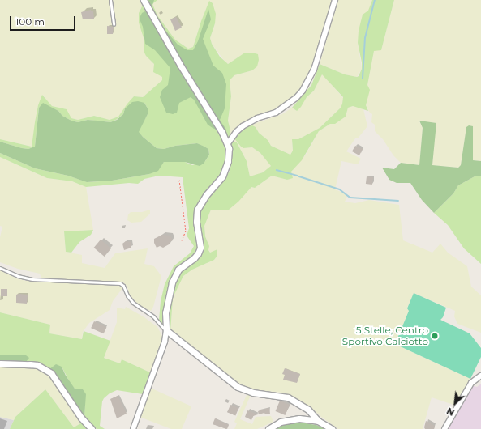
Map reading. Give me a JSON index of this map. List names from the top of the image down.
{
  "places": ["5 Stelle, Centro Sportivo Calciotto"],
  "scale_bar": "100 m",
  "north": "bottom left"
}
